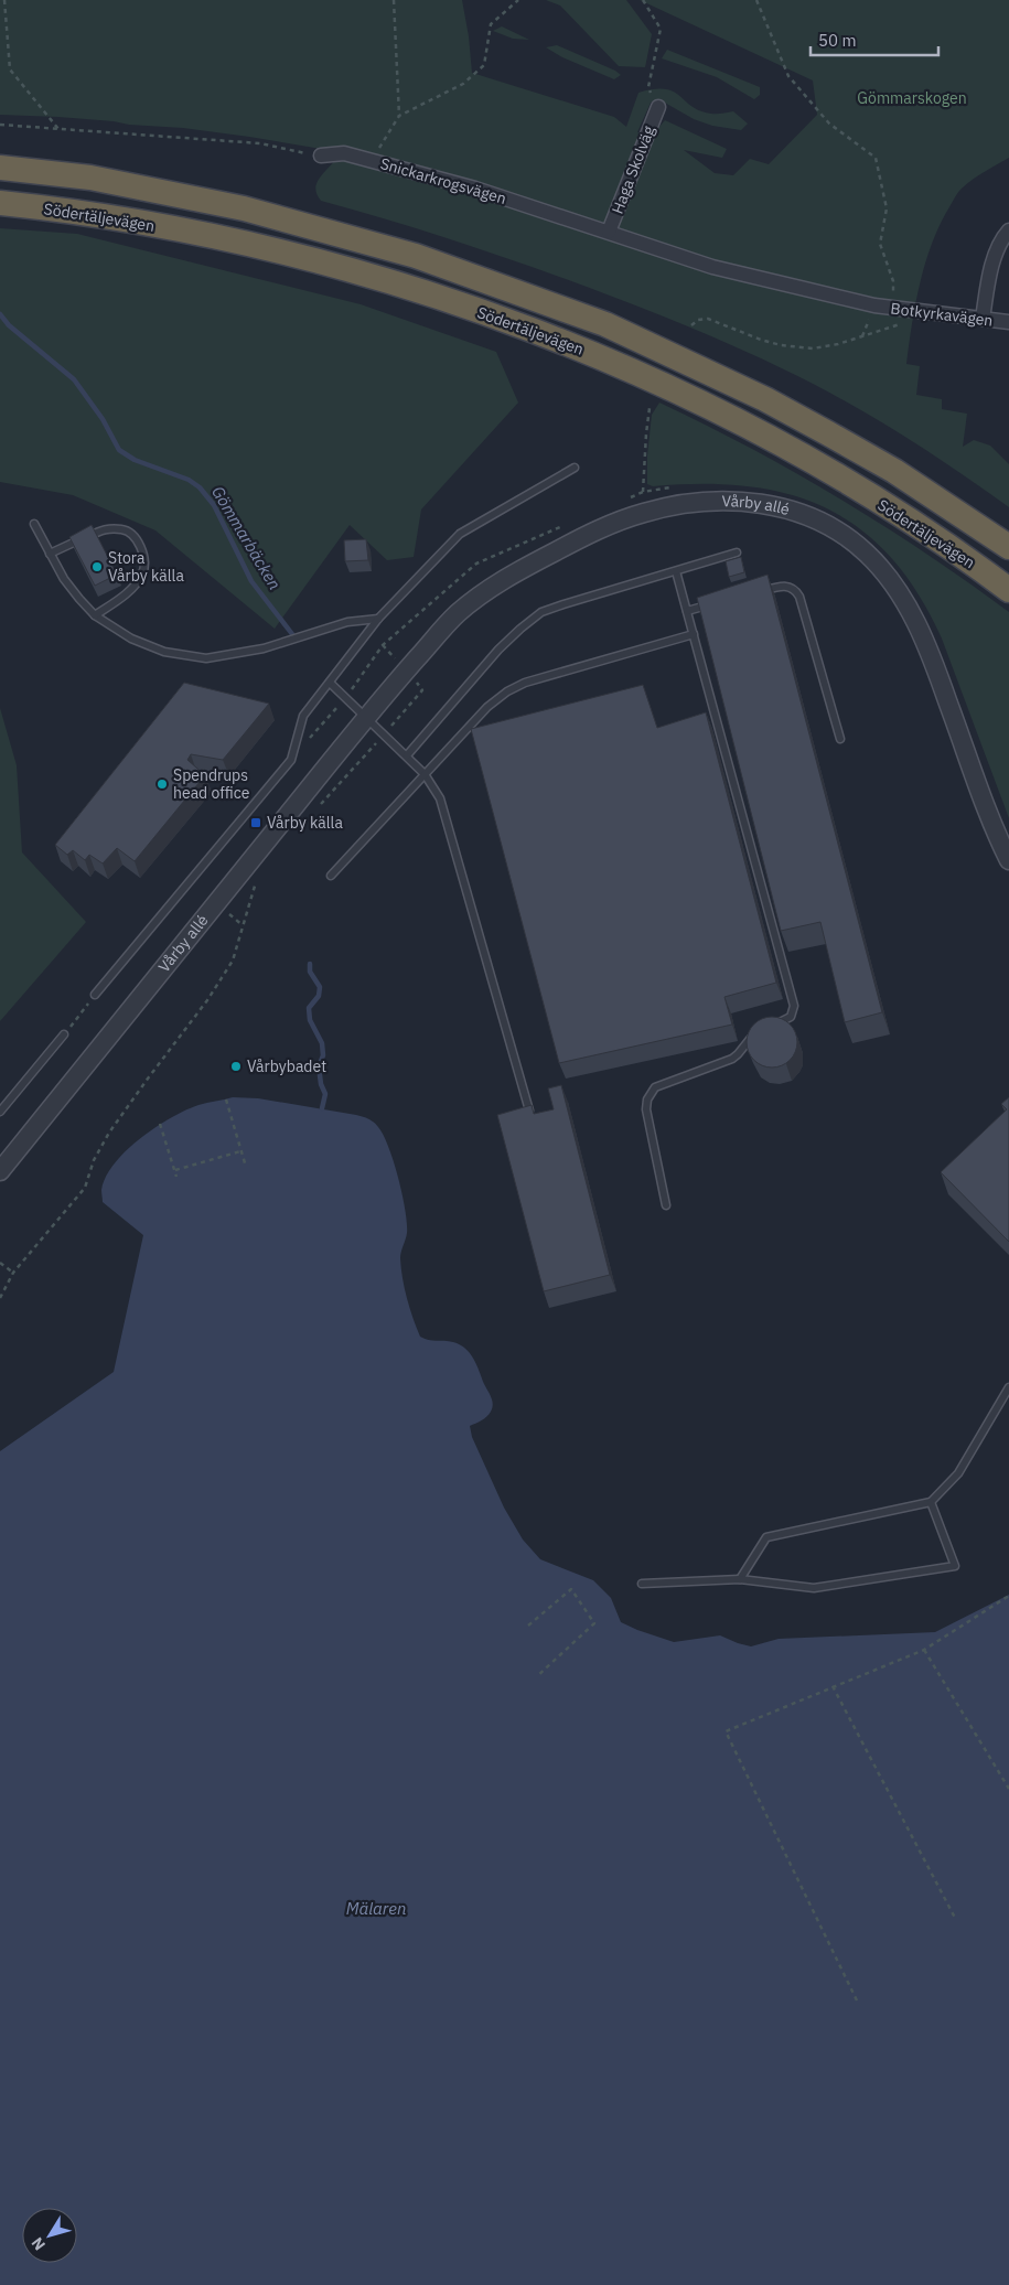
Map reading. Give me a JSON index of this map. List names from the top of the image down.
{
  "streets": {
    "highway": ["Södertäljevägen"],
    "street": [
      "Haga Skolväg",
      "Snickarkrogsvägen",
      "Botkyrkavägen",
      "Vårby allé"
    ]
  },
  "crossings": [
    ["Haga Skolväg", "Snickarkrogsvägen"],
    ["Snickarkrogsvägen", "Botkyrkavägen"]
  ],
  "water": ["Gömmarbäcken", "Mälaren"],
  "parks": ["Gömmarskogen"],
  "places": {
    "other": ["Stora Vårby källa", "Spendrups head office", "Vårbybadet"],
    "transit": ["Vårby källa"]
  },
  "scale_bar": "50 m",
  "north": "bottom left"
}
